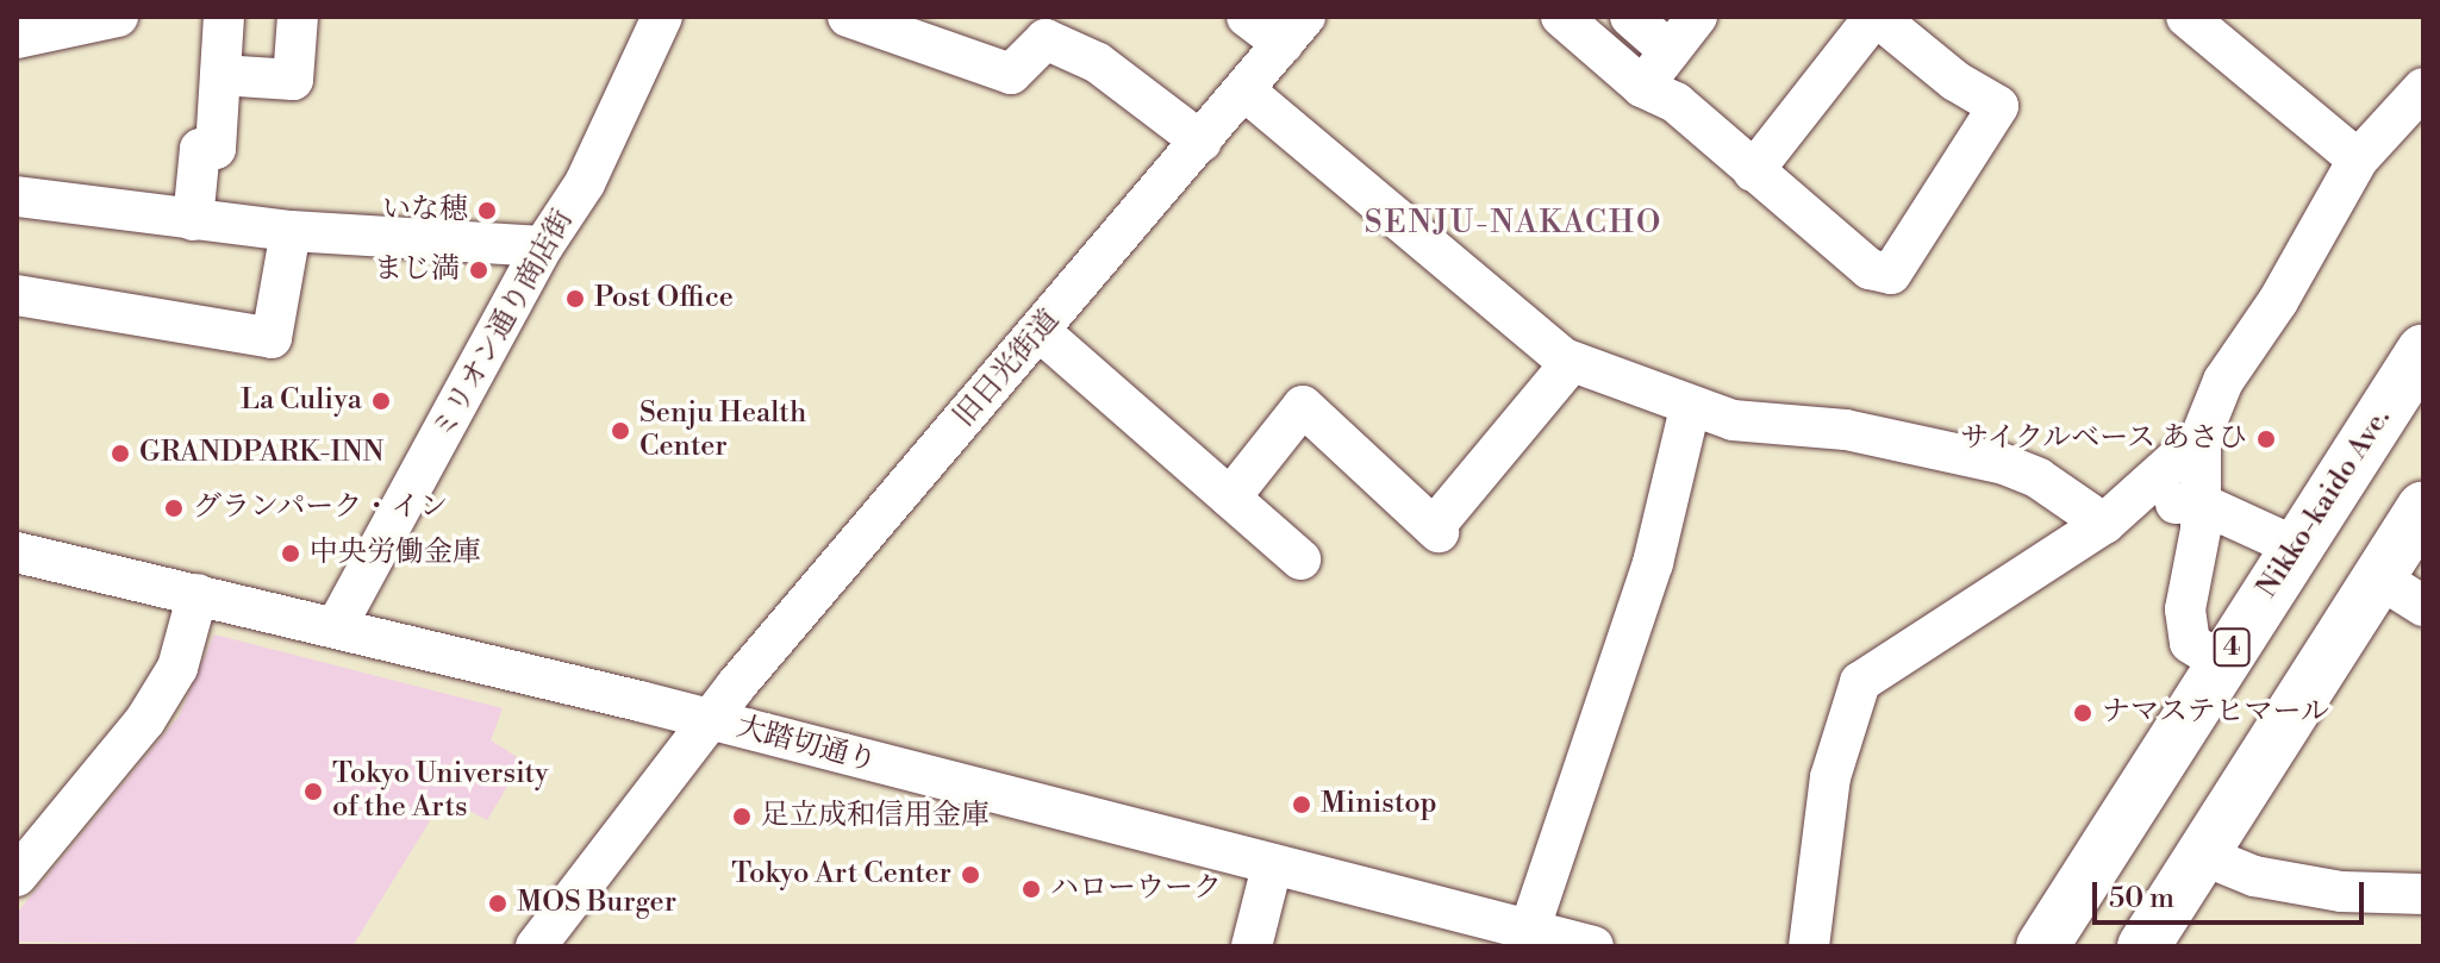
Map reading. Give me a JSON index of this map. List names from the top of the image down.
{
  "streets": {
    "highway": ["Nikko-kaido Ave.", "4"],
    "street": ["ミリオン通り商店街", "旧日光街道", "大踏切通り"]
  },
  "crossings": [
    ["ミリオン通り商店街", "大踏切通り"],
    ["旧日光街道", "大踏切通り"]
  ],
  "districts": ["SENJU-NAKACHO"],
  "places": [
    "いな穂",
    "まじ満",
    "Post Office",
    "La Culiya",
    "Senju Health Center",
    "サイクルベース あさひ",
    "GRANDPARK-INN",
    "グランパーク・イン",
    "中央労働金庫",
    "ナマステヒマール",
    "Tokyo University of the Arts",
    "Ministop",
    "足立成和信用金庫",
    "Tokyo Art Center",
    "ハローウーク",
    "MOS Burger"
  ],
  "scale_bar": "50 m"
}
